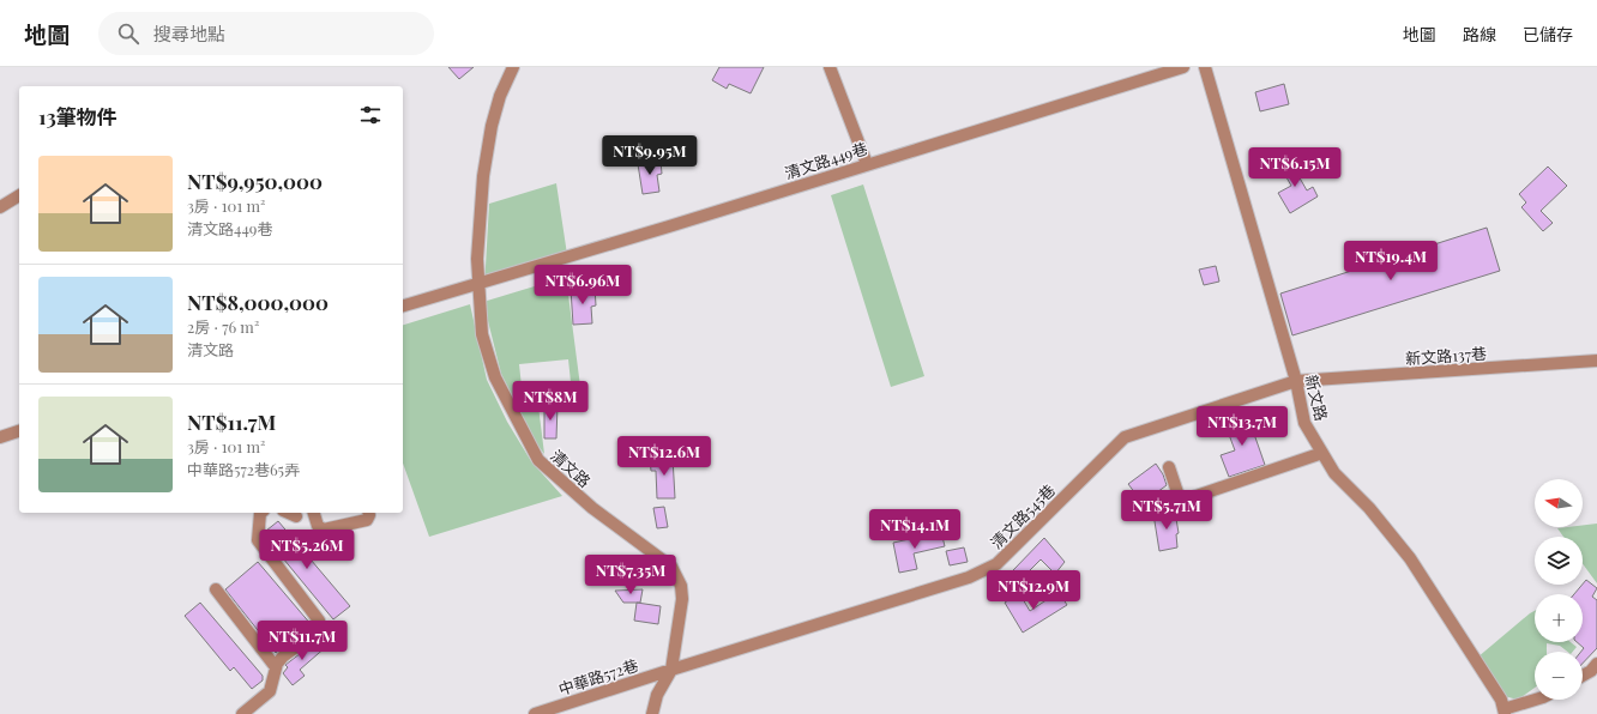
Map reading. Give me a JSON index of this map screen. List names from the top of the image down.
{
  "streets": {
    "street": [
      "清文路449巷",
      "新文路137巷",
      "新文路",
      "清文路",
      "清文路545巷",
      "中華路572巷"
    ]
  },
  "crossings": [
    ["清文路449巷", "清文路"],
    ["新文路137巷", "新文路"],
    ["新文路137巷", "清文路545巷"],
    ["新文路", "清文路545巷"],
    ["清文路", "清文路545巷"],
    ["清文路", "中華路572巷"],
    ["清文路545巷", "中華路572巷"]
  ],
  "north": "left",
  "page": {
    "header": "地圖",
    "search": "搜尋地點",
    "nav": ["地圖", "路線", "已儲存"],
    "heading": "13筆物件",
    "price": [
      "NT$9.95M",
      "NT$6.15M",
      "NT$19.4M",
      "NT$6.96M",
      "NT$8M",
      "NT$13.7M",
      "NT$12.6M",
      "NT$5.71M",
      "NT$14.1M",
      "NT$5.26M",
      "NT$7.35M",
      "NT$12.9M",
      "NT$11.7M"
    ],
    "list": [
      {
        "name": "NT$9,950,000",
        "note": "3房 · 101 m² · 清文路449巷"
      },
      {
        "name": "NT$8,000,000",
        "note": "2房 · 76 m² · 清文路"
      },
      {
        "name": "NT$11.7M",
        "note": "3房 · 101 m² · 中華路572巷65弄"
      }
    ],
    "map_buttons": ["+", "−"]
  }
}
